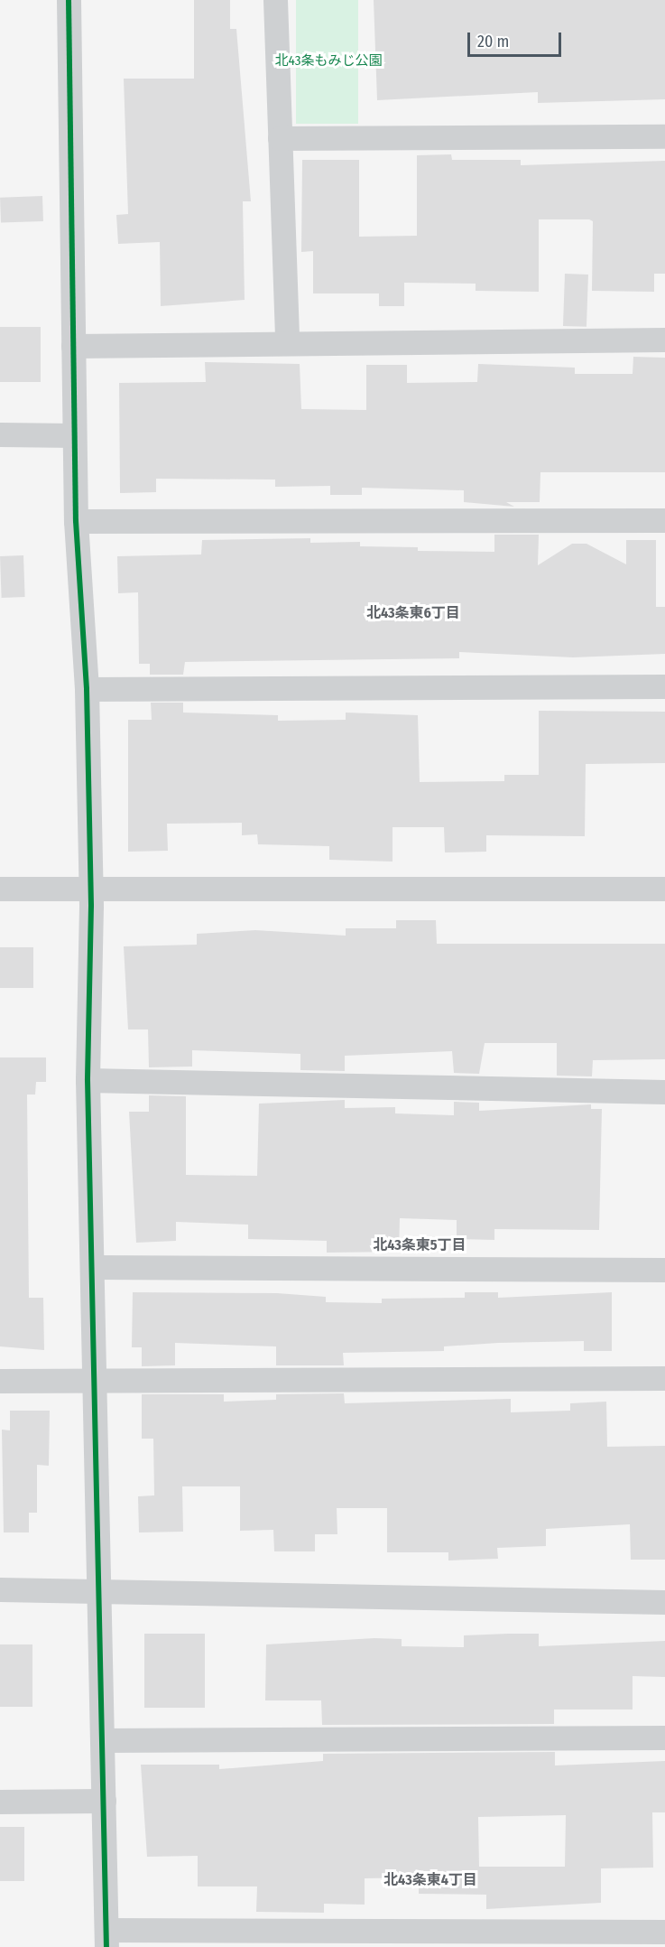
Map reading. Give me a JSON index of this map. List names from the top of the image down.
{
  "districts": ["北43条東6丁目", "北43条東5丁目", "北43条東4丁目"],
  "parks": ["北43条もみじ公園"],
  "scale_bar": "20 m"
}
